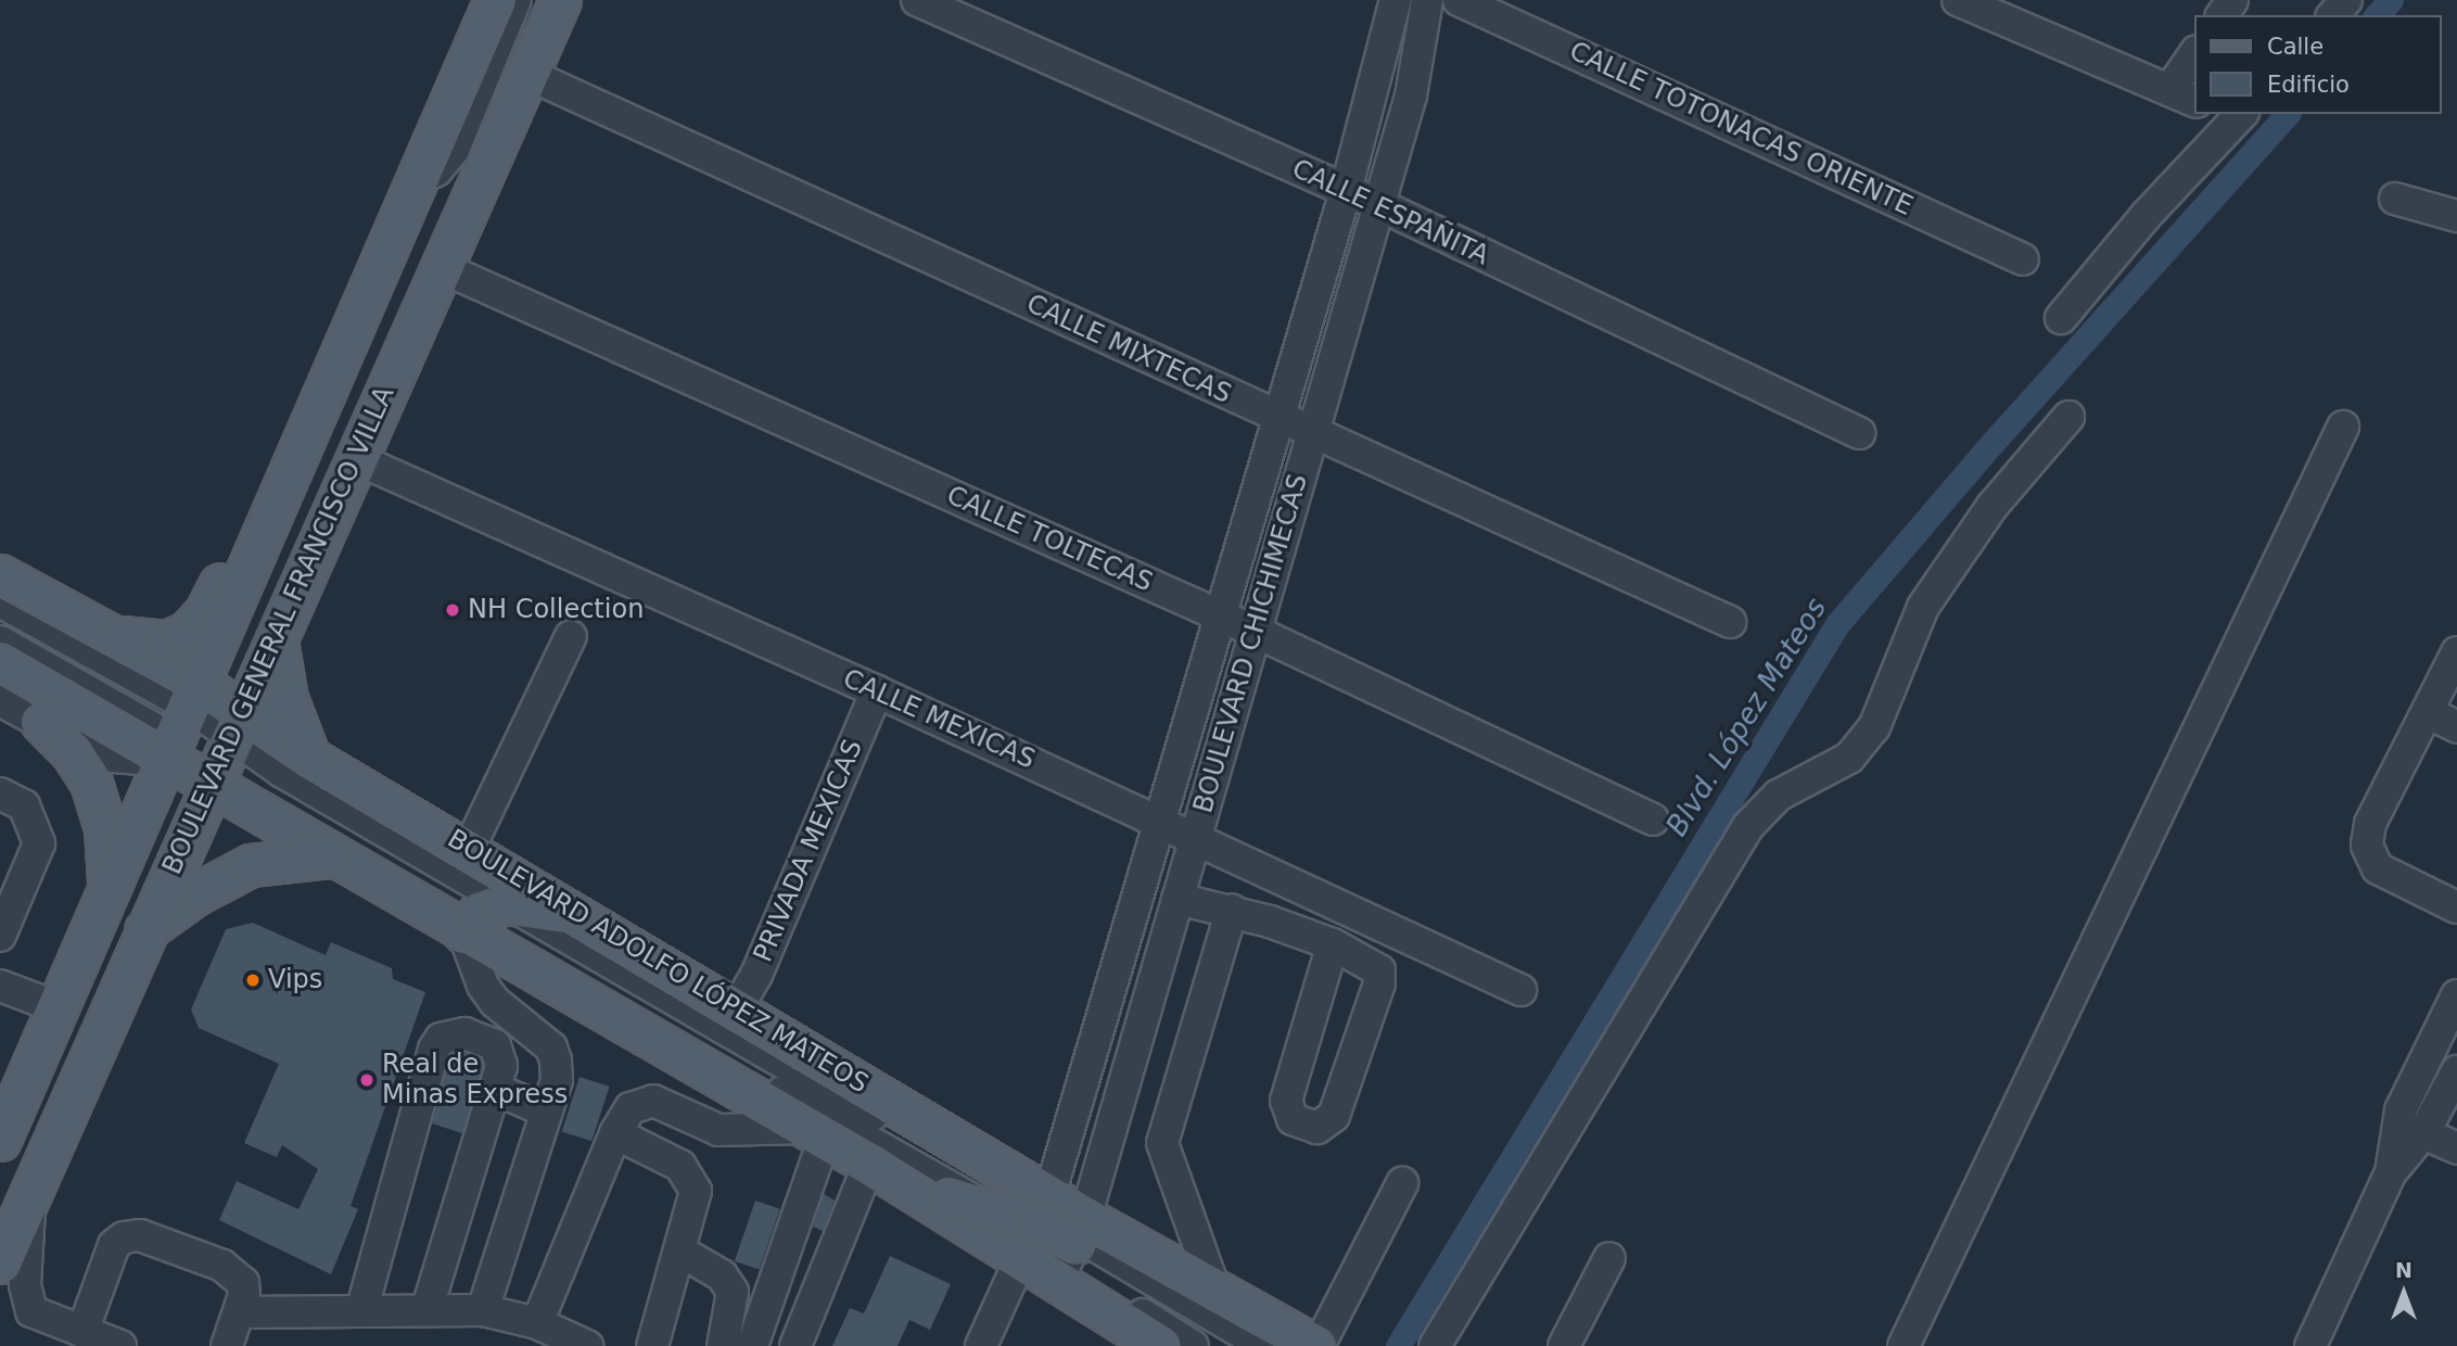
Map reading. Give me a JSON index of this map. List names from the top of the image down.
{
  "streets": {
    "main road": ["BOULEVARD GENERAL FRANCISCO VILLA", "BOULEVARD ADOLFO LÓPEZ MATEOS"],
    "street": [
      "CALLE TOTONACAS ORIENTE",
      "CALLE ESPAÑITA",
      "CALLE MIXTECAS",
      "CALLE TOLTECAS",
      "BOULEVARD CHICHIMECAS",
      "CALLE MEXICAS",
      "PRIVADA MEXICAS"
    ]
  },
  "crossings": [
    ["CALLE ESPAÑITA", "BOULEVARD CHICHIMECAS"],
    ["CALLE MIXTECAS", "BOULEVARD GENERAL FRANCISCO VILLA"],
    ["CALLE MIXTECAS", "BOULEVARD CHICHIMECAS"],
    ["CALLE TOLTECAS", "BOULEVARD GENERAL FRANCISCO VILLA"],
    ["CALLE TOLTECAS", "BOULEVARD CHICHIMECAS"],
    ["BOULEVARD GENERAL FRANCISCO VILLA", "CALLE MEXICAS"],
    ["BOULEVARD GENERAL FRANCISCO VILLA", "BOULEVARD ADOLFO LÓPEZ MATEOS"],
    ["BOULEVARD CHICHIMECAS", "CALLE MEXICAS"],
    ["BOULEVARD CHICHIMECAS", "BOULEVARD ADOLFO LÓPEZ MATEOS"],
    ["CALLE MEXICAS", "PRIVADA MEXICAS"],
    ["PRIVADA MEXICAS", "BOULEVARD ADOLFO LÓPEZ MATEOS"]
  ],
  "water": ["Blvd. López Mateos"],
  "places": ["NH Collection", "Vips", "Real de Minas Express"],
  "legend": ["Calle", "Edificio"],
  "north": "top"
}
